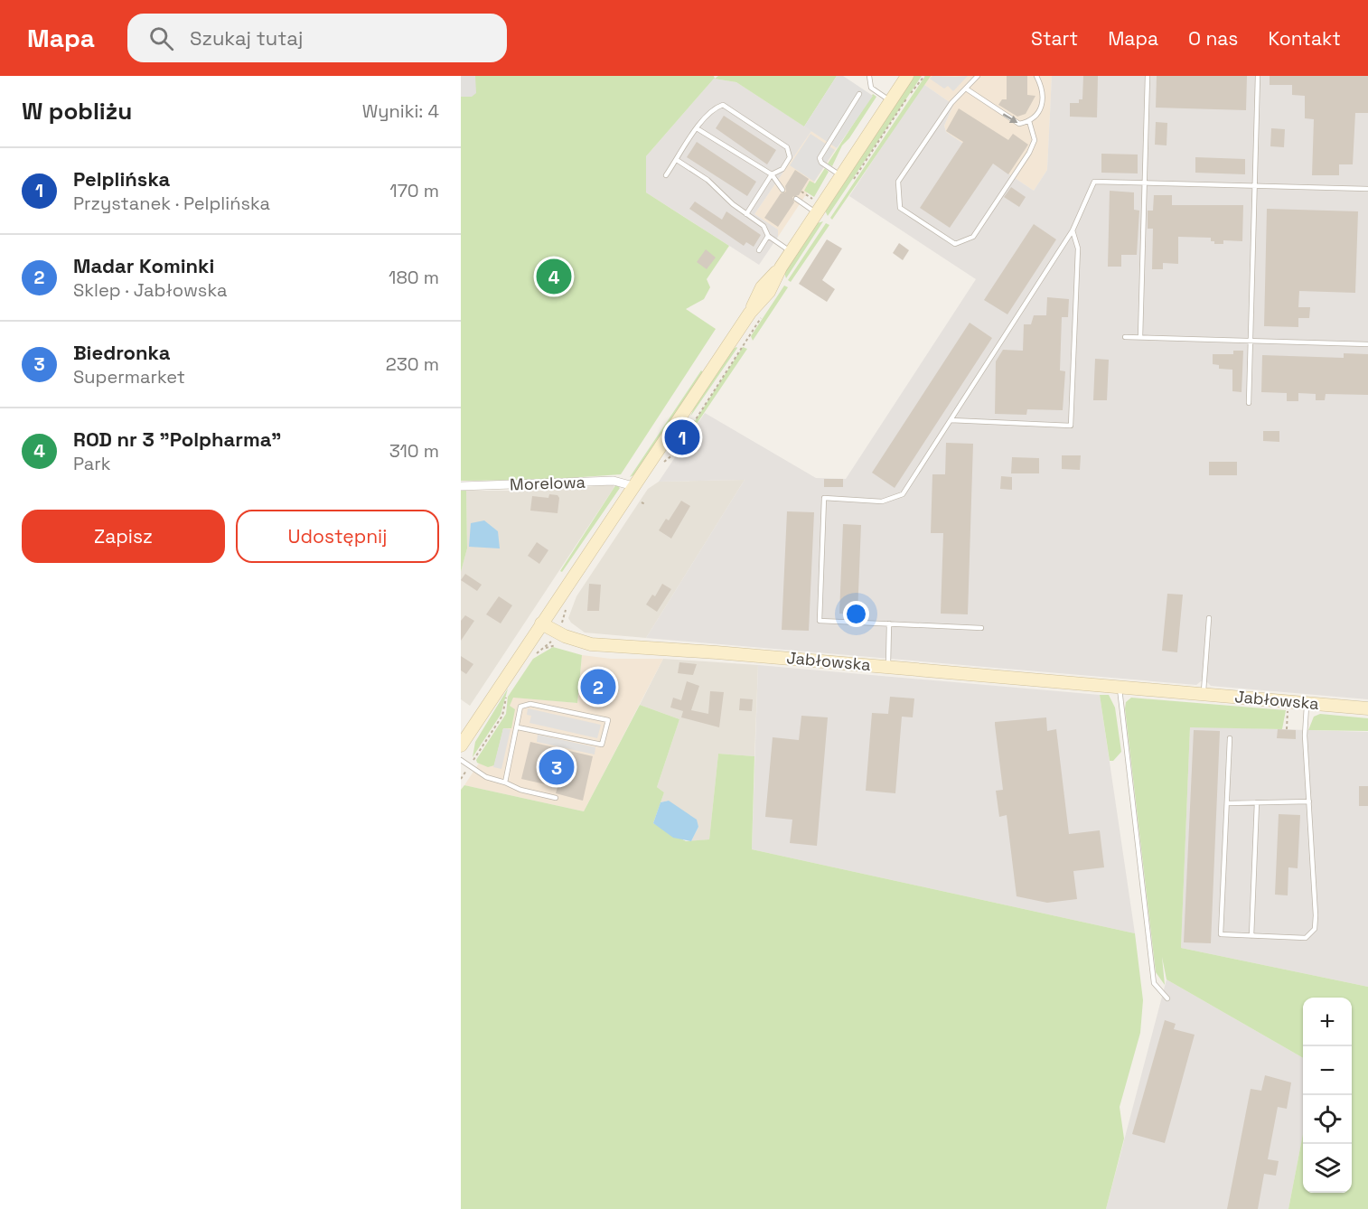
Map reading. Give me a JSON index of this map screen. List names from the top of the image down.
{
  "streets": {
    "main road": ["Jabłowska"],
    "street": ["Morelowa"]
  },
  "page": {
    "header": "Mapa",
    "search": "Szukaj tutaj",
    "nav": [
      "Start",
      "Mapa",
      "O nas",
      "Kontakt"
    ],
    "heading": ["W pobliżu", "Wyniki: 4"],
    "list": [
      {
        "mark": "1",
        "name": "Pelplińska",
        "note": "Przystanek · Pelplińska",
        "value": "170 m"
      },
      {
        "mark": "2",
        "name": "Madar Kominki",
        "note": "Sklep · Jabłowska",
        "value": "180 m"
      },
      {
        "mark": "3",
        "name": "Biedronka",
        "note": "Supermarket",
        "value": "230 m"
      },
      {
        "mark": "4",
        "name": "ROD nr 3 \"Polpharma\"",
        "note": "Park",
        "value": "310 m"
      }
    ],
    "pins": [
      "4",
      "1",
      "2",
      "3"
    ],
    "buttons": ["Zapisz", "Udostępnij"],
    "map_buttons": ["+", "−"]
  }
}
